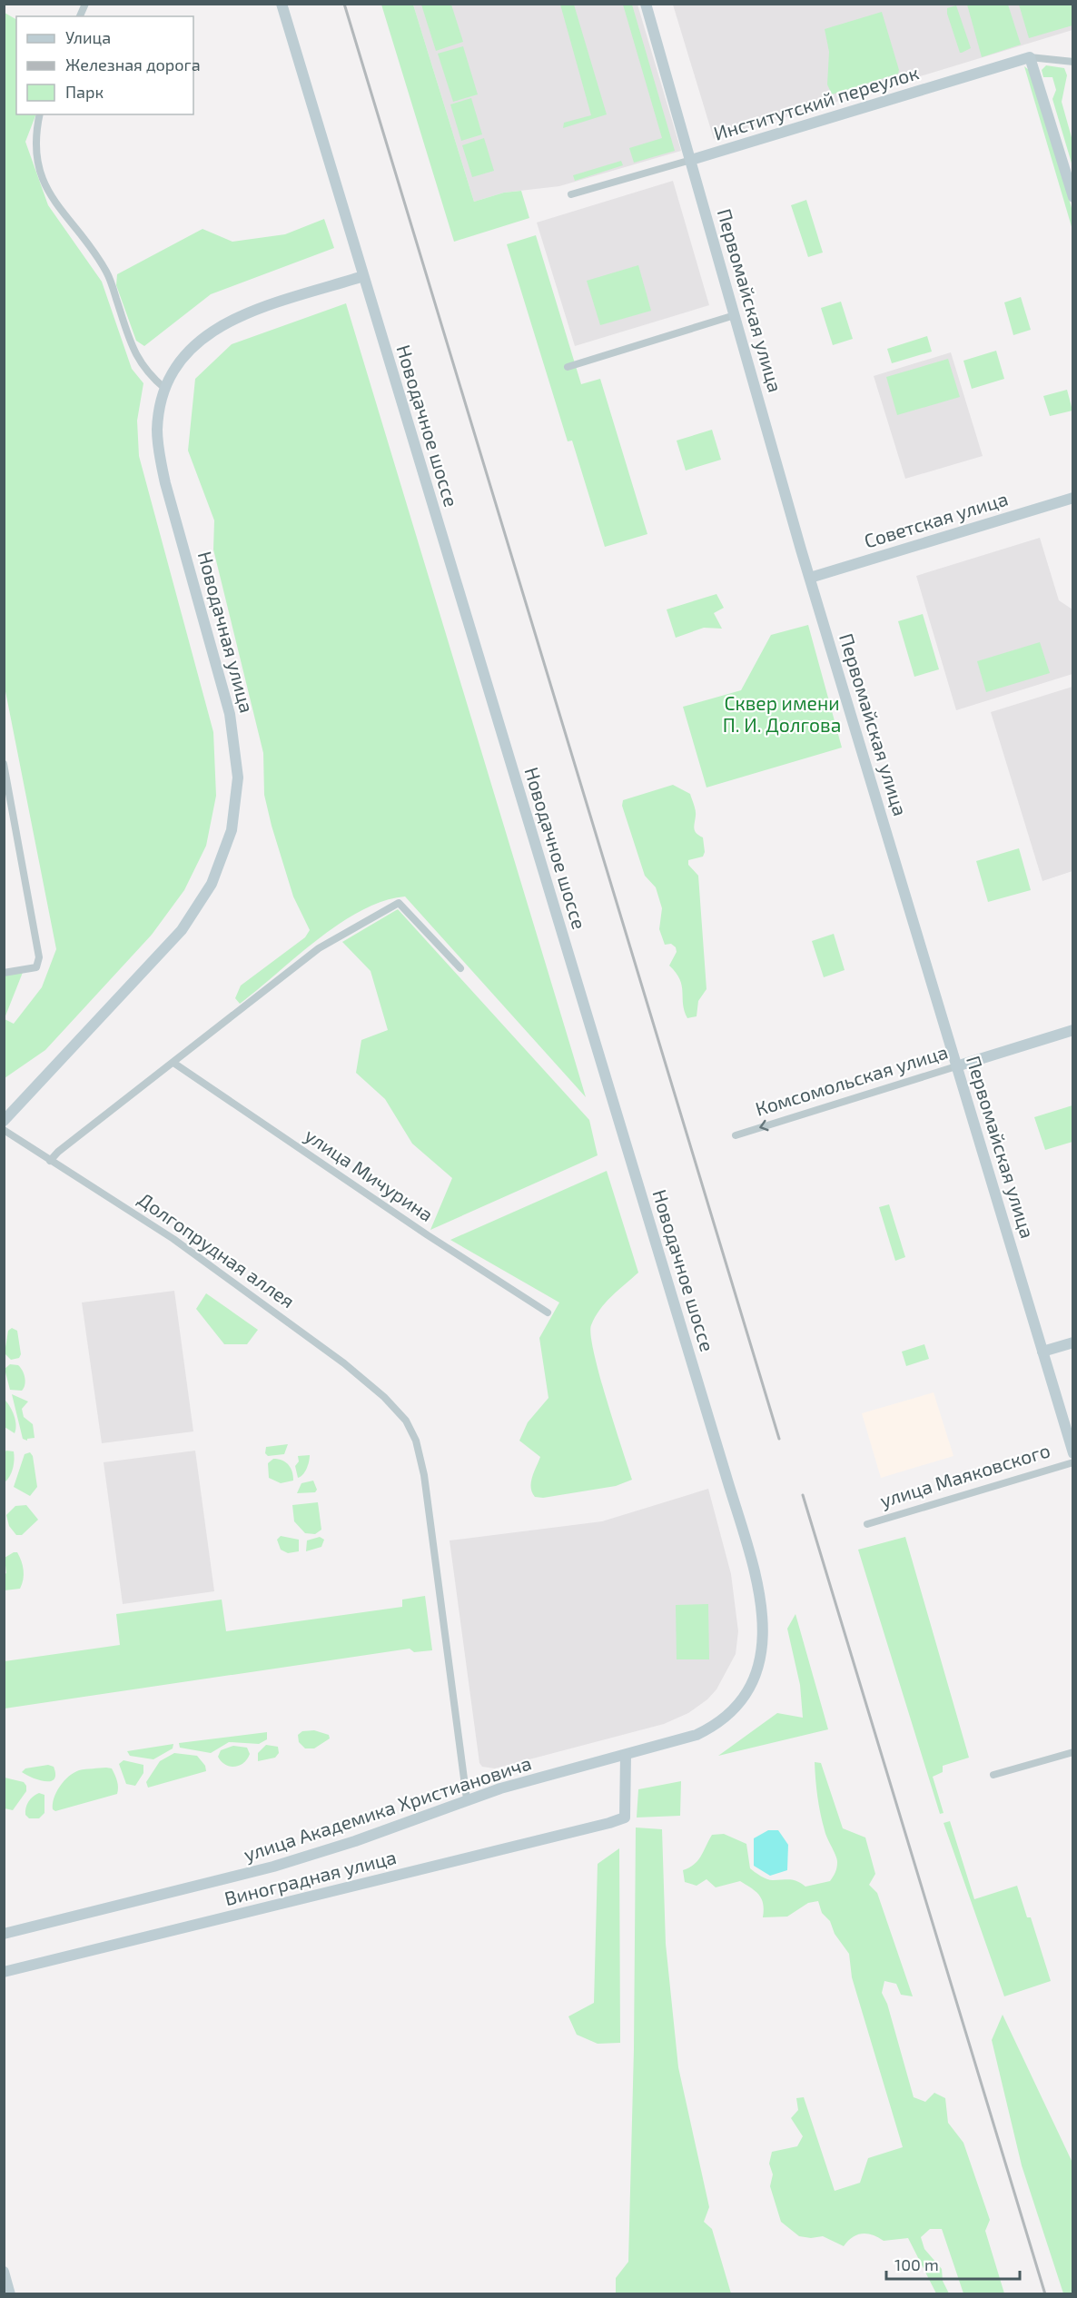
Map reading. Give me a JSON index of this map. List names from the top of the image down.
{
  "streets": {
    "street": [
      "Институтский переулок",
      "Первомайская улица",
      "Новодачное шоссе",
      "Советская улица",
      "Новодачная улица",
      "Комсомольская улица",
      "улица Мичурина",
      "Долгопрудная аллея",
      "улица Маяковского",
      "улица Академика Христиановича",
      "Виноградная улица"
    ]
  },
  "crossings": [
    ["Институтский переулок", "Первомайская улица"],
    ["Первомайская улица", "Советская улица"],
    ["Первомайская улица", "Комсомольская улица"],
    ["Новодачное шоссе", "Новодачная улица"],
    ["Новодачное шоссе", "улица Академика Христиановича"],
    ["Долгопрудная аллея", "улица Академика Христиановича"],
    ["улица Академика Христиановича", "Виноградная улица"]
  ],
  "one_way": ["Комсомольская улица"],
  "parks": ["Сквер имени П. И. Долгова"],
  "legend": ["Улица", "Железная дорога", "Парк"],
  "scale_bar": "100 m"
}
